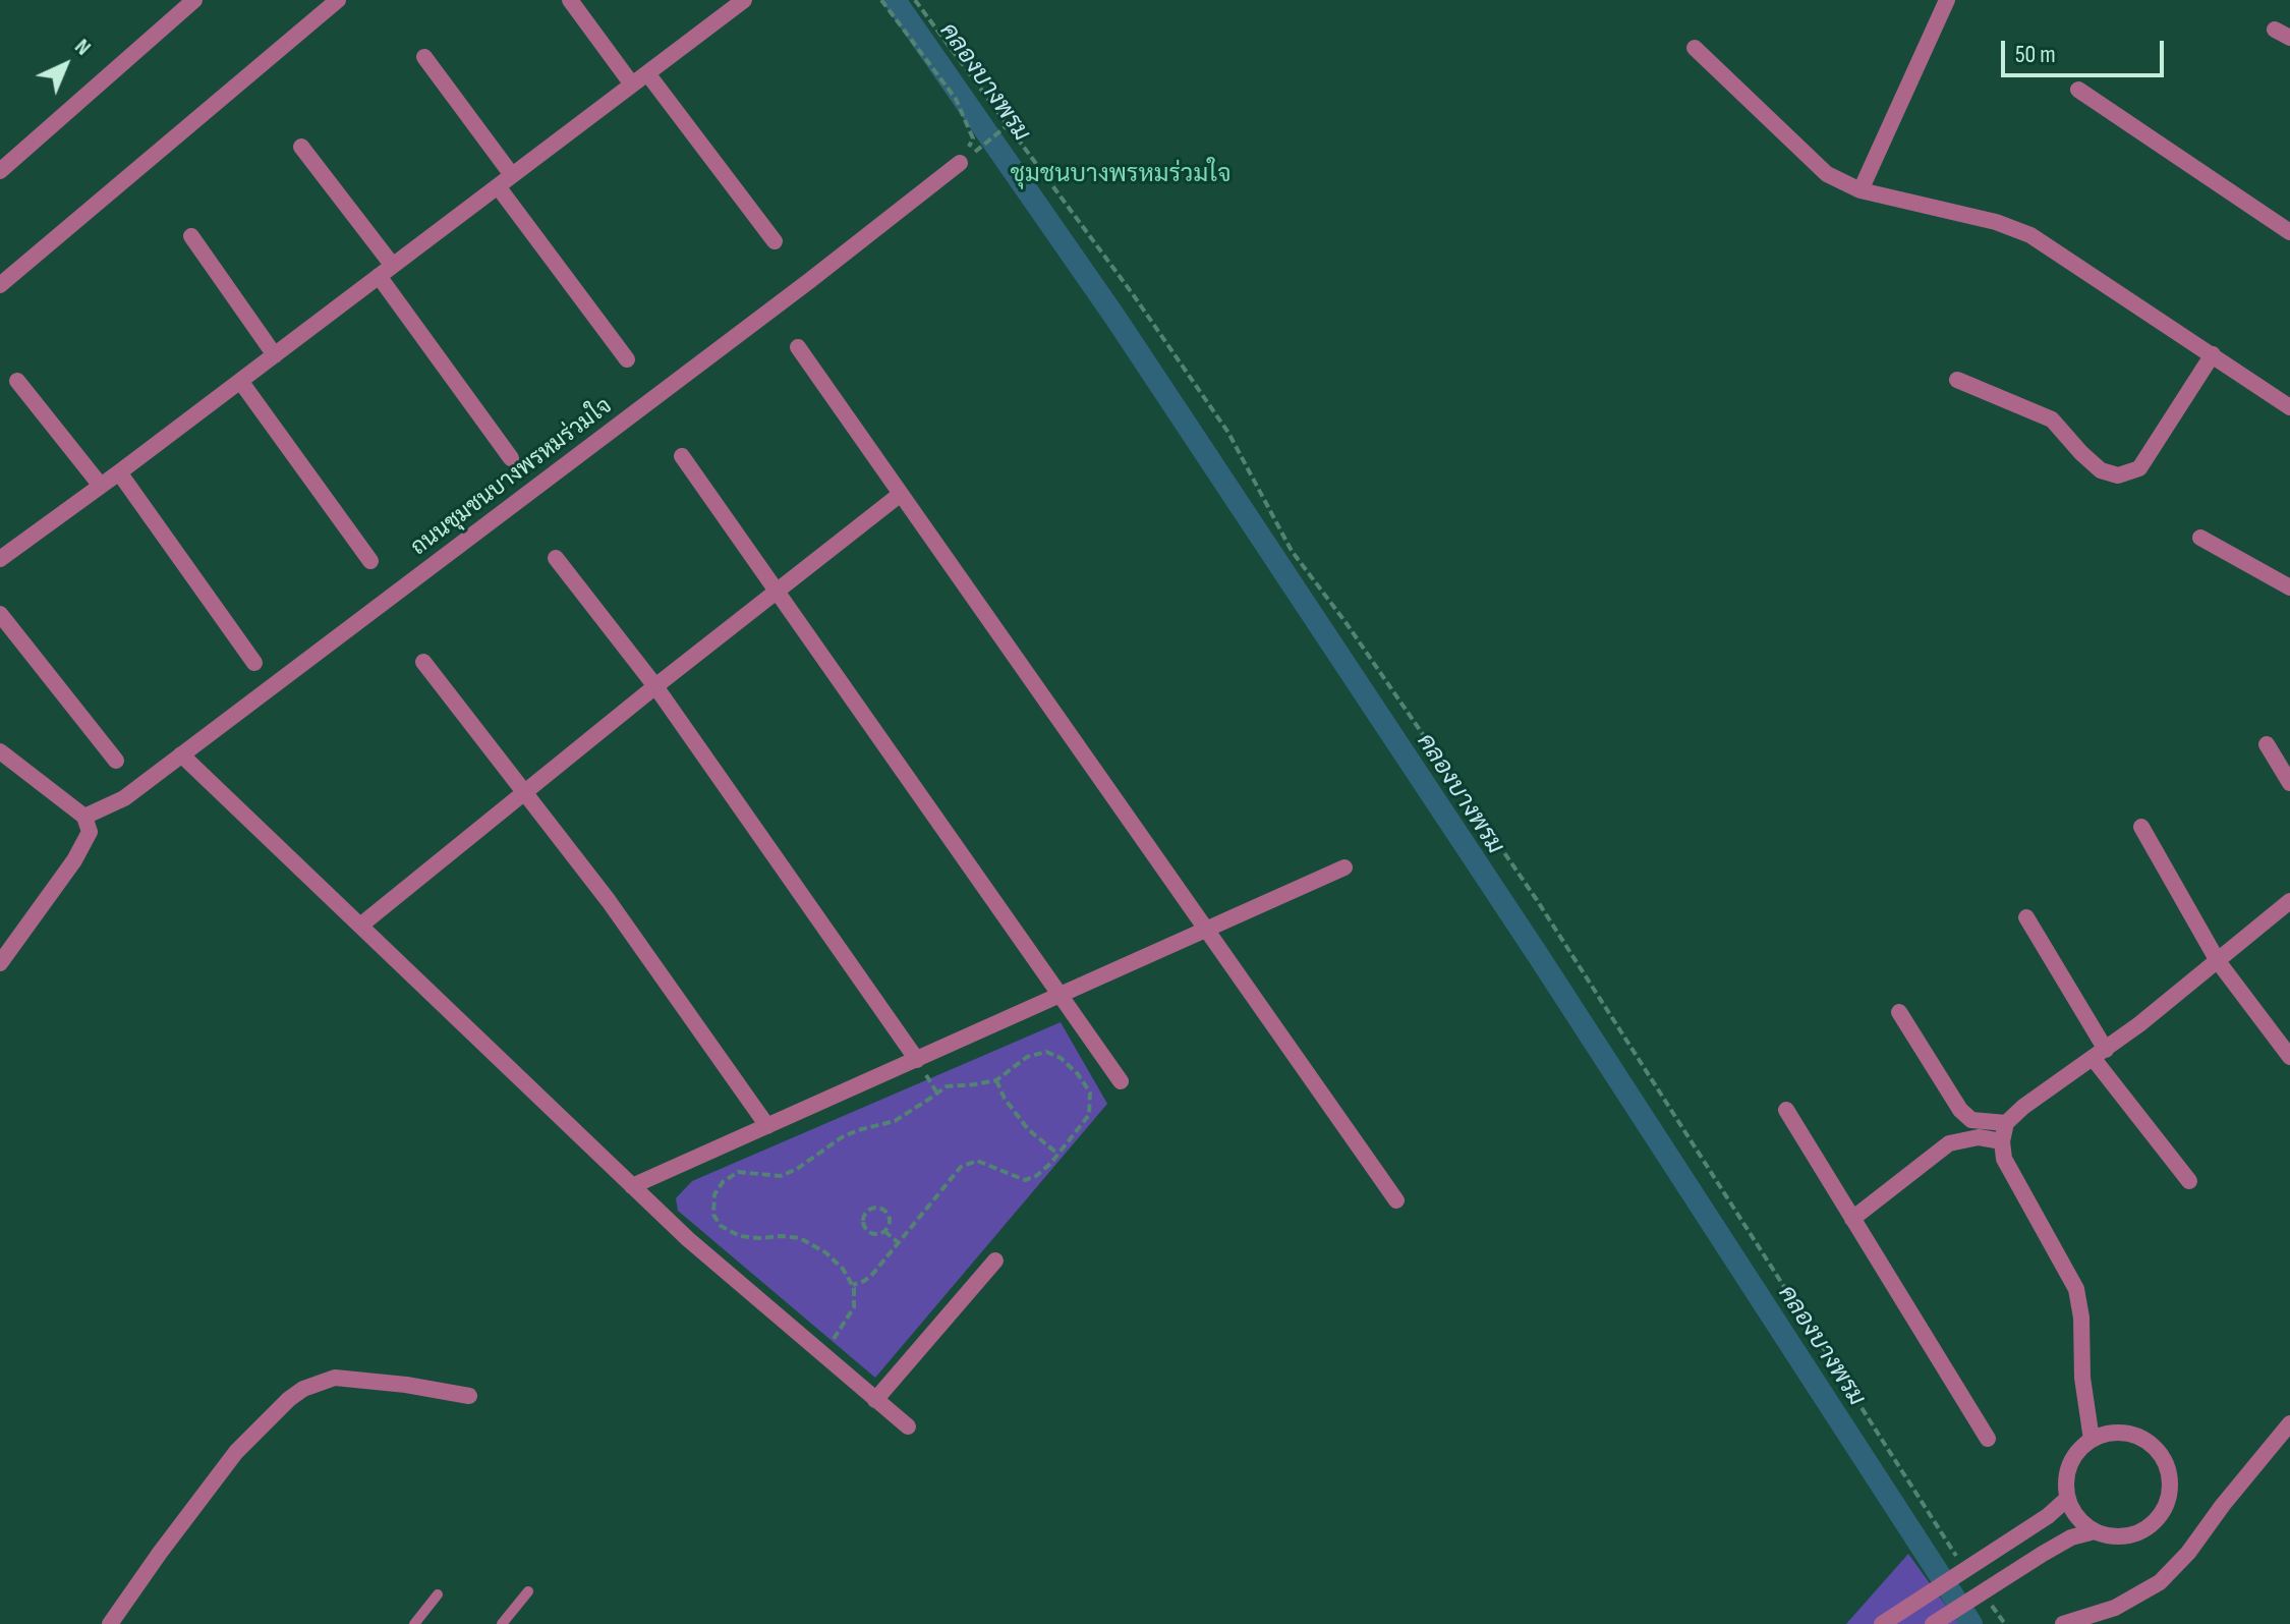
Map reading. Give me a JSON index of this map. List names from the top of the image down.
{
  "streets": {
    "street": ["ถนนชุมชนบางพรหมร่วมใจ"]
  },
  "districts": ["ชุมชนบางพรหมร่วมใจ"],
  "water": ["คลองบางพรม"],
  "scale_bar": "50 m",
  "north": "top right"
}
